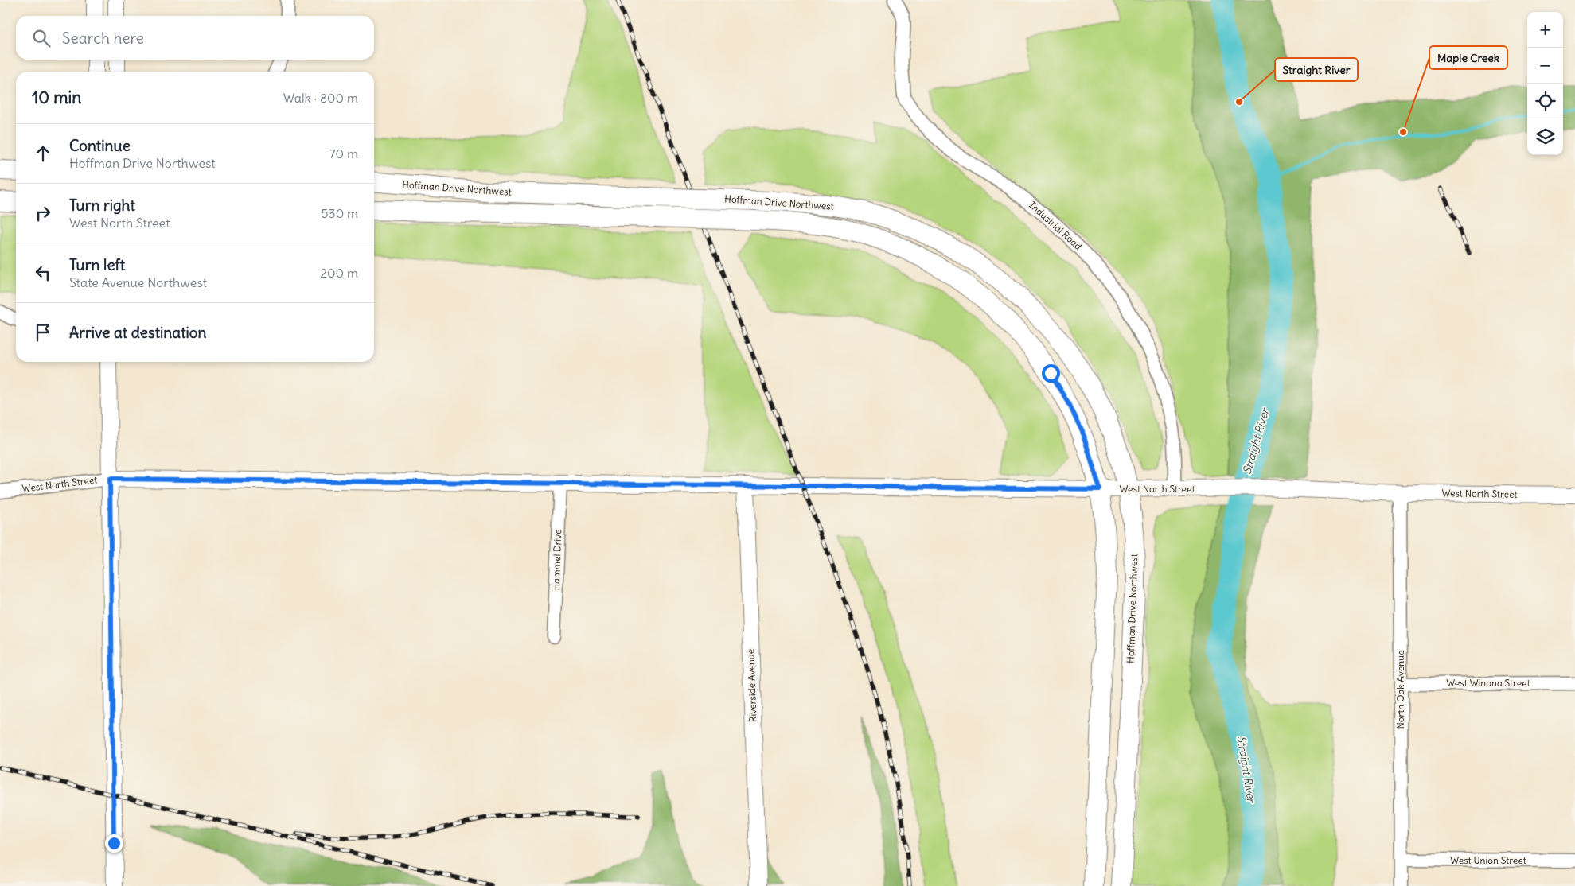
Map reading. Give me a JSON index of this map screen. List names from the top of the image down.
{
  "streets": {
    "main road": ["Hoffman Drive Northwest"],
    "street": [
      "Industrial Road",
      "West North Street",
      "Hammel Drive",
      "West Winona Street",
      "Riverside Avenue",
      "North Oak Avenue",
      "West Union Street"
    ]
  },
  "crossings": [
    ["Hoffman Drive Northwest", "West North Street"],
    ["Industrial Road", "West North Street"],
    ["West North Street", "Hammel Drive"],
    ["West North Street", "Riverside Avenue"],
    ["West North Street", "North Oak Avenue"],
    ["West Winona Street", "North Oak Avenue"],
    ["North Oak Avenue", "West Union Street"]
  ],
  "water": ["Straight River"],
  "places": ["Straight River", "Maple Creek"],
  "page": {
    "map_buttons": ["+", "−"],
    "search": "Search here",
    "heading": ["10 min", "Walk · 800 m"],
    "list": [
      ["Continue", "Hoffman Drive Northwest", "70 m"],
      ["Turn right", "West North Street", "530 m"],
      ["Turn left", "State Avenue Northwest", "200 m"],
      "Arrive at destination"
    ]
  }
}
